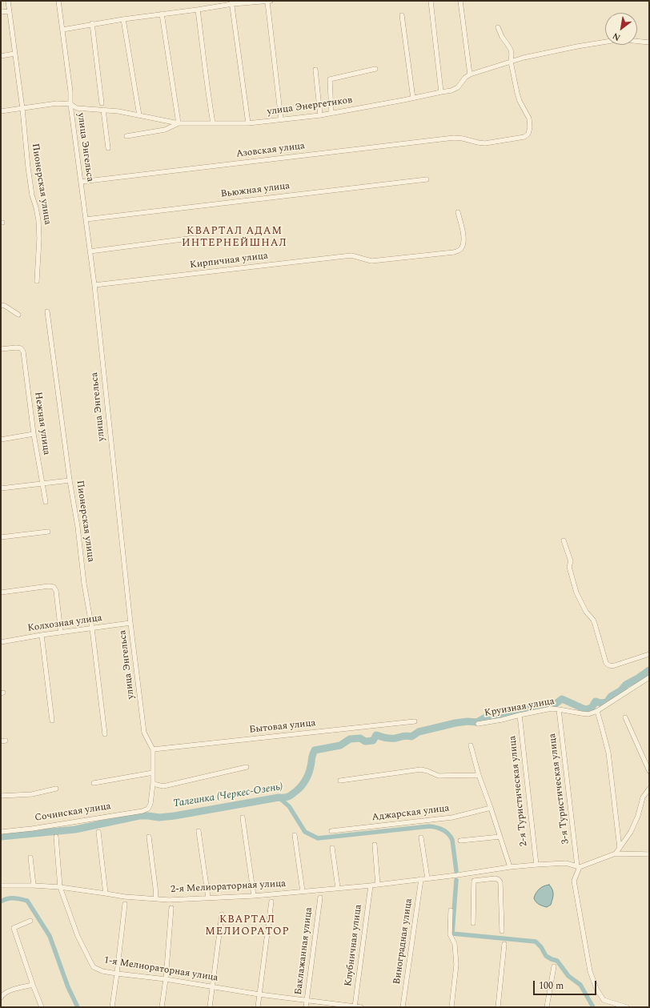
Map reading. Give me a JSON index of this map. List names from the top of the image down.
{
  "streets": {
    "street": [
      "улица Энергетиков",
      "улица Энгельса",
      "Азовская улица",
      "Пионерская улица",
      "Вьюжная улица",
      "Кирпичная улица",
      "Нежная улица",
      "Колхозная улица",
      "Круизная улица",
      "Бытовая улица",
      "3-я Туристическая улица",
      "2-я Туристическая улица",
      "Сочинская улица",
      "Аджарская улица",
      "2-я Мелиораторная улица",
      "Виноградная улица",
      "Клубничная улица",
      "Баклажанная улица",
      "1-я Мелиораторная улица"
    ]
  },
  "crossings": [
    ["улица Энергетиков", "улица Энгельса"],
    ["улица Энергетиков", "Азовская улица"],
    ["улица Энергетиков", "Пионерская улица"],
    ["улица Энгельса", "Азовская улица"],
    ["улица Энгельса", "Вьюжная улица"],
    ["улица Энгельса", "Кирпичная улица"],
    ["улица Энгельса", "Колхозная улица"],
    ["улица Энгельса", "Бытовая улица"],
    ["Пионерская улица", "Колхозная улица"],
    ["Круизная улица", "3-я Туристическая улица"],
    ["Круизная улица", "2-я Туристическая улица"],
    ["3-я Туристическая улица", "2-я Мелиораторная улица"],
    ["2-я Туристическая улица", "2-я Мелиораторная улица"],
    ["2-я Мелиораторная улица", "Виноградная улица"],
    ["2-я Мелиораторная улица", "Клубничная улица"],
    ["2-я Мелиораторная улица", "1-я Мелиораторная улица"],
    ["Клубничная улица", "1-я Мелиораторная улица"],
    ["Баклажанная улица", "1-я Мелиораторная улица"]
  ],
  "districts": ["КВАРТАЛ АДАМ ИНТЕРНЕЙШНАЛ", "КВАРТАЛ МЕЛИОРАТОР"],
  "water": ["Талгинка (Черкес-Озень)"],
  "scale_bar": "100 m",
  "north": "bottom left"
}
